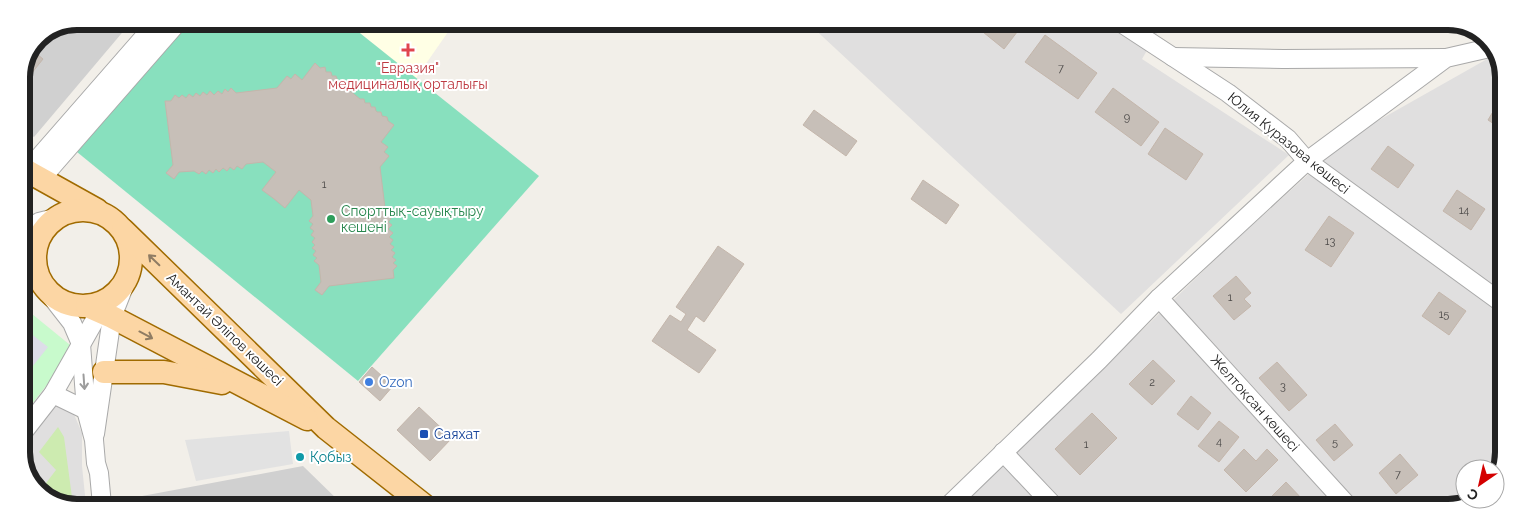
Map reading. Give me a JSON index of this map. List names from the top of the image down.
{
  "streets": {
    "main road": ["Амантай Әліпов көшесі"],
    "street": ["Юлия Куразова көшесі", "Желтоқсан көшесі"]
  },
  "places": {
    "health": ["\"Евразия\" медициналық орталығы"],
    "other": ["Спорттық-сауықтыру кешені", "Ozon", "Қобыз"],
    "transit": ["Саяхат"]
  },
  "house_numbers": [
    "7",
    "9",
    "1",
    "14",
    "13",
    "1",
    "15",
    "2",
    "3",
    "4",
    "5",
    "1",
    "7"
  ],
  "north": "bottom left"
}
